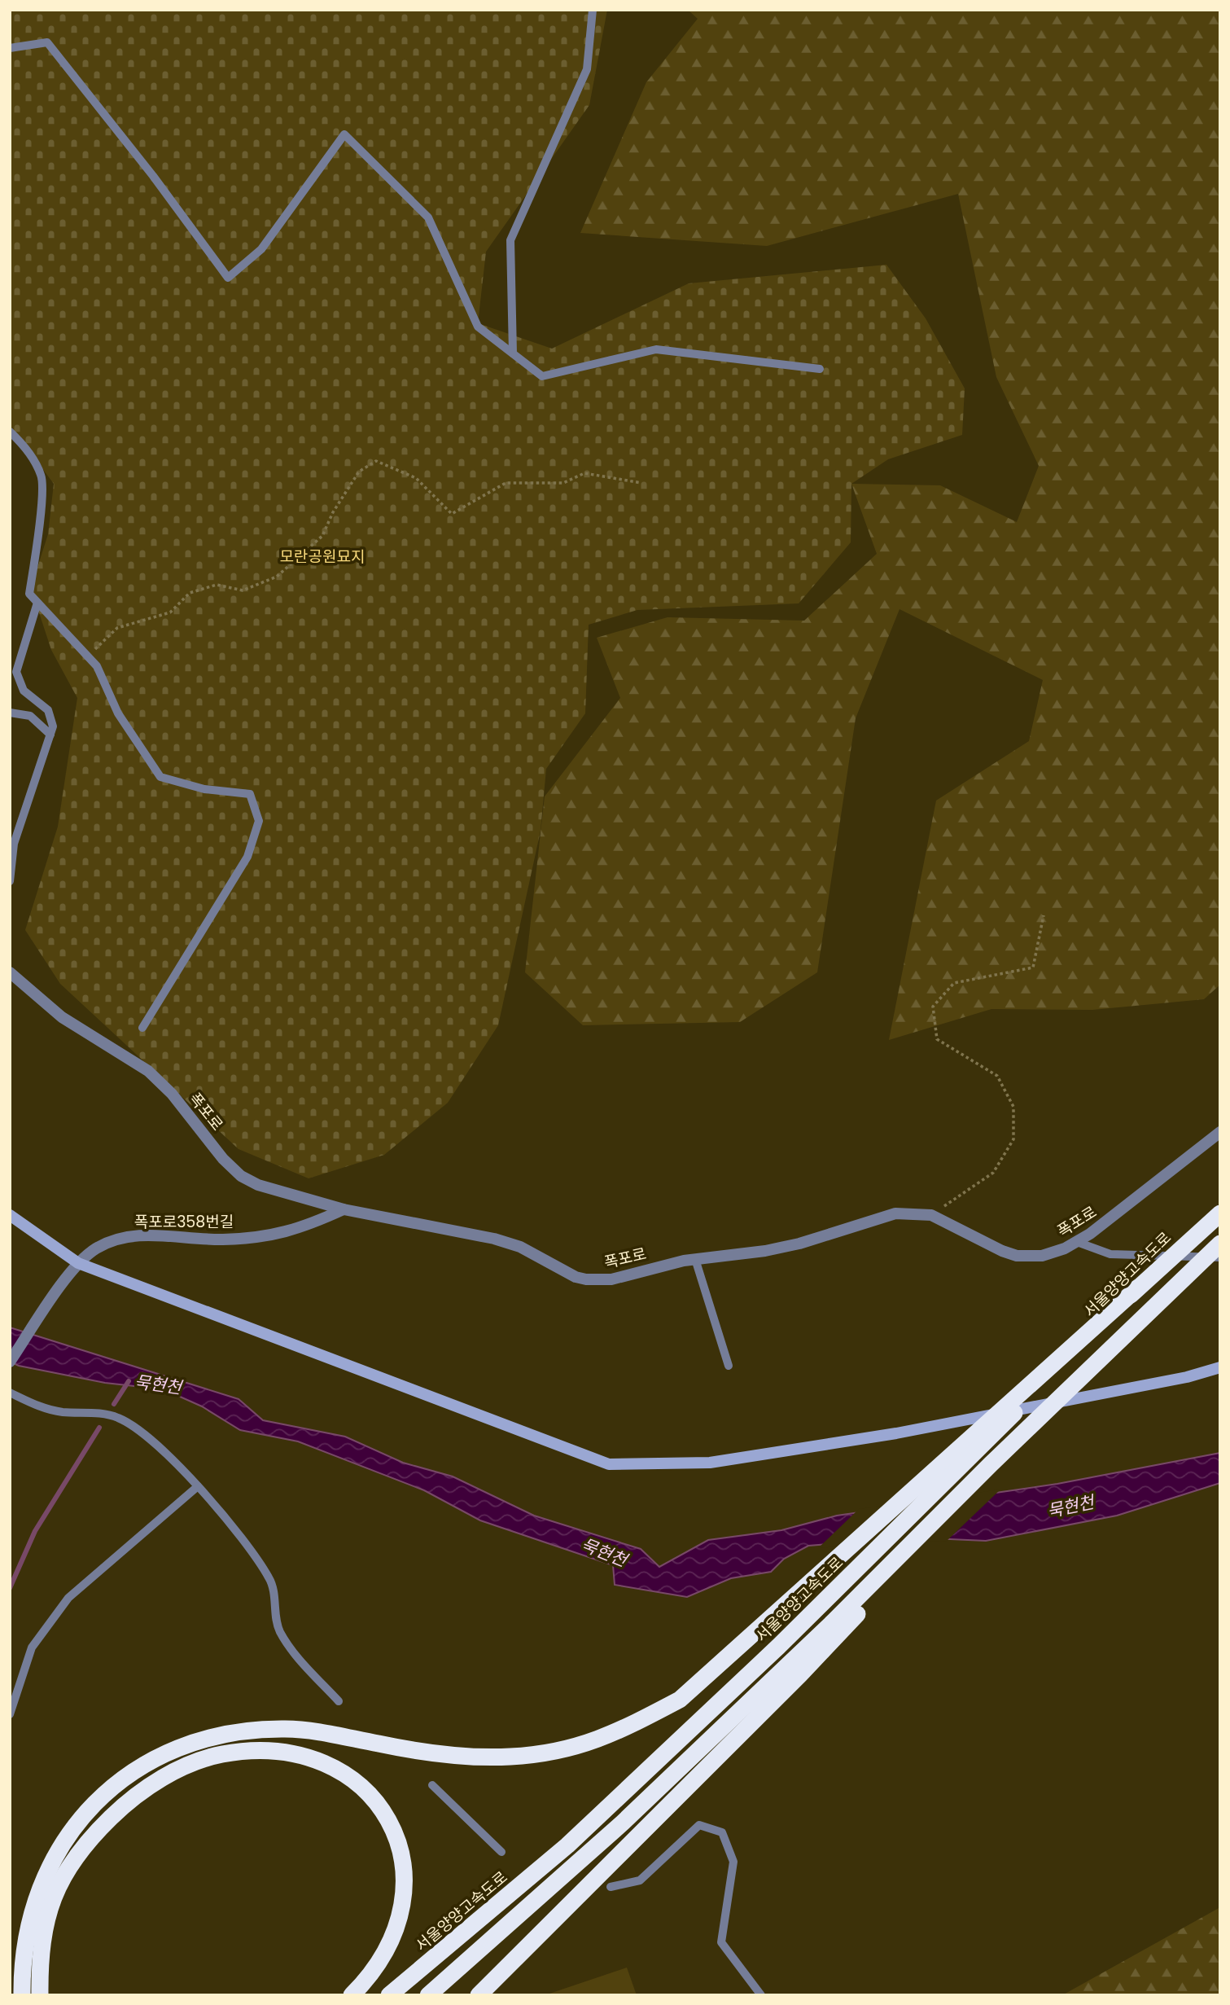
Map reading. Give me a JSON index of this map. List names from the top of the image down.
{
  "streets": {
    "highway": ["서울양양고속도로"],
    "street": ["폭포로", "폭포로358번길"]
  },
  "crossings": [
    ["폭포로", "폭포로358번길"]
  ],
  "water": ["묵현천"],
  "parks": ["모란공원묘지"]
}
